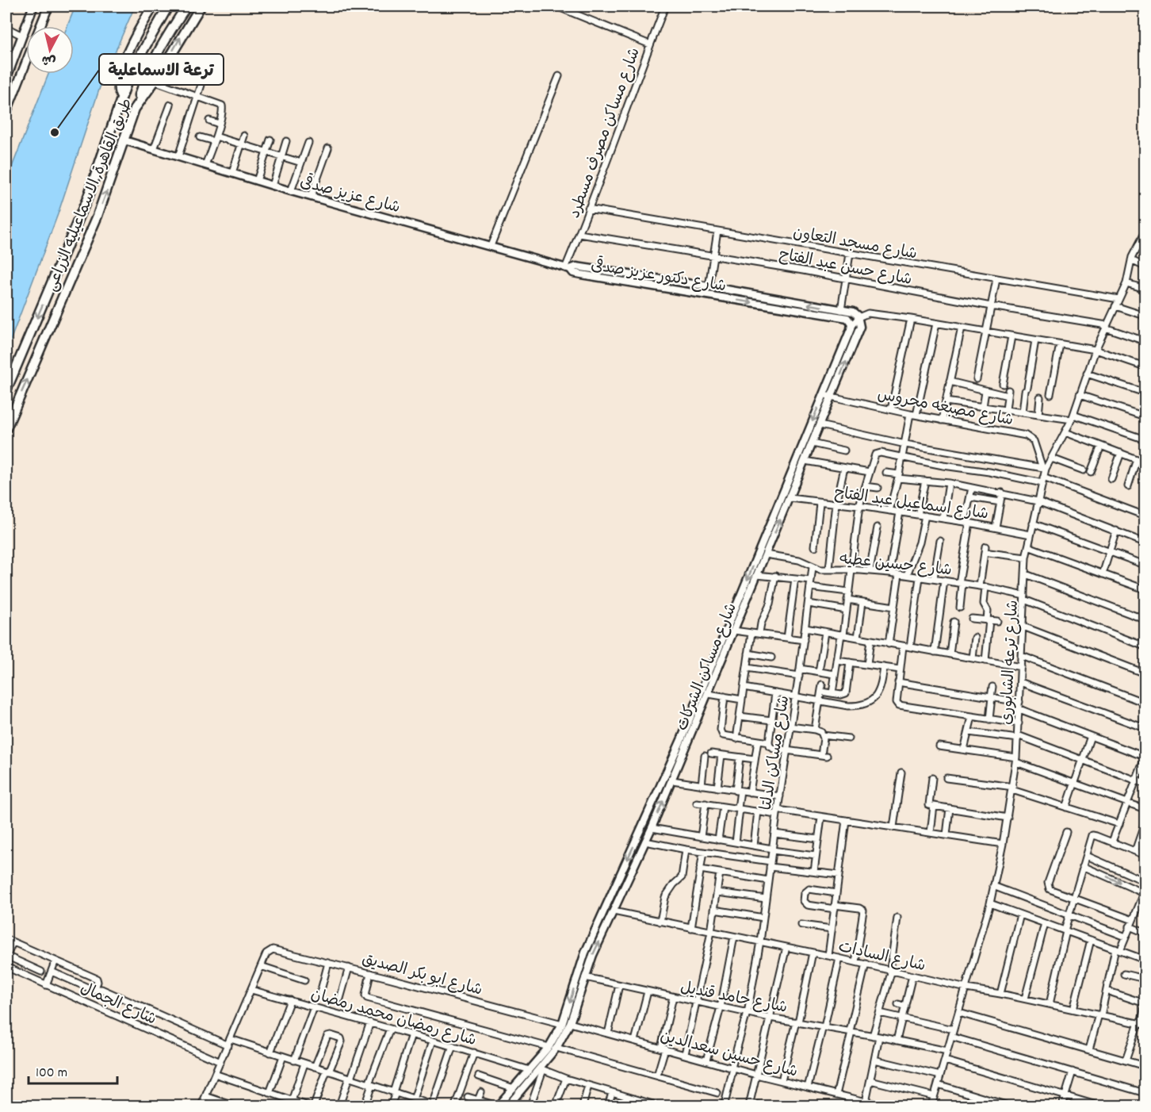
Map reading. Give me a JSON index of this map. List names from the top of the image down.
{
  "streets": {
    "main road": ["طريق القاهرة, الاسماعيليه الزراعى"],
    "street": [
      "شارع مساكن مصرف مسطرد",
      "شارع عزيز صدقى",
      "شارع مسجد التعاون",
      "شارع حسن عبد الفتاح",
      "شارع دكتور عزيز صدقى",
      "شارع مصبغه محروس",
      "شارع اسماعيل عبد الفتاح",
      "شارع حسين عطيه",
      "شارع ترعه الشابورى",
      "شارع مساكن الشركات",
      "شارع مساكن الدلتا",
      "شارع السادات",
      "شارع ابو بكر الصديق",
      "شارع حامد قنديل",
      "شارع الجمال",
      "شارع رمضان محمد رمضان",
      "شارع حسين سعدالدين"
    ]
  },
  "crossings": [
    ["شارع مساكن مصرف مسطرد", "شارع عزيز صدقى"],
    ["شارع مساكن مصرف مسطرد", "شارع مسجد التعاون"],
    ["شارع مساكن مصرف مسطرد", "شارع حسن عبد الفتاح"],
    ["شارع مساكن مصرف مسطرد", "شارع دكتور عزيز صدقى"],
    ["شارع عزيز صدقى", "طريق القاهرة, الاسماعيليه الزراعى"],
    ["شارع عزيز صدقى", "شارع دكتور عزيز صدقى"],
    ["شارع مسجد التعاون", "شارع ترعه الشابورى"],
    ["شارع حسن عبد الفتاح", "شارع ترعه الشابورى"],
    ["شارع دكتور عزيز صدقى", "شارع ترعه الشابورى"],
    ["شارع دكتور عزيز صدقى", "شارع مساكن الشركات"],
    ["شارع مصبغه محروس", "شارع ترعه الشابورى"],
    ["شارع مصبغه محروس", "شارع مساكن الشركات"],
    ["شارع اسماعيل عبد الفتاح", "شارع ترعه الشابورى"],
    ["شارع اسماعيل عبد الفتاح", "شارع مساكن الشركات"],
    ["شارع حسين عطيه", "شارع ترعه الشابورى"],
    ["شارع حسين عطيه", "شارع مساكن الشركات"],
    ["شارع حسين عطيه", "شارع مساكن الدلتا"],
    ["شارع ترعه الشابورى", "شارع السادات"],
    ["شارع ترعه الشابورى", "شارع حامد قنديل"],
    ["شارع مساكن الشركات", "شارع السادات"],
    ["شارع مساكن الشركات", "شارع ابو بكر الصديق"],
    ["شارع مساكن الشركات", "شارع حامد قنديل"],
    ["شارع مساكن الشركات", "شارع رمضان محمد رمضان"],
    ["شارع مساكن الشركات", "شارع حسين سعدالدين"],
    ["شارع مساكن الدلتا", "شارع السادات"],
    ["شارع مساكن الدلتا", "شارع حامد قنديل"],
    ["شارع مساكن الدلتا", "شارع حسين سعدالدين"]
  ],
  "places": ["ترعة الاسماعلية"],
  "scale_bar": "100 m",
  "north": "bottom"
}
